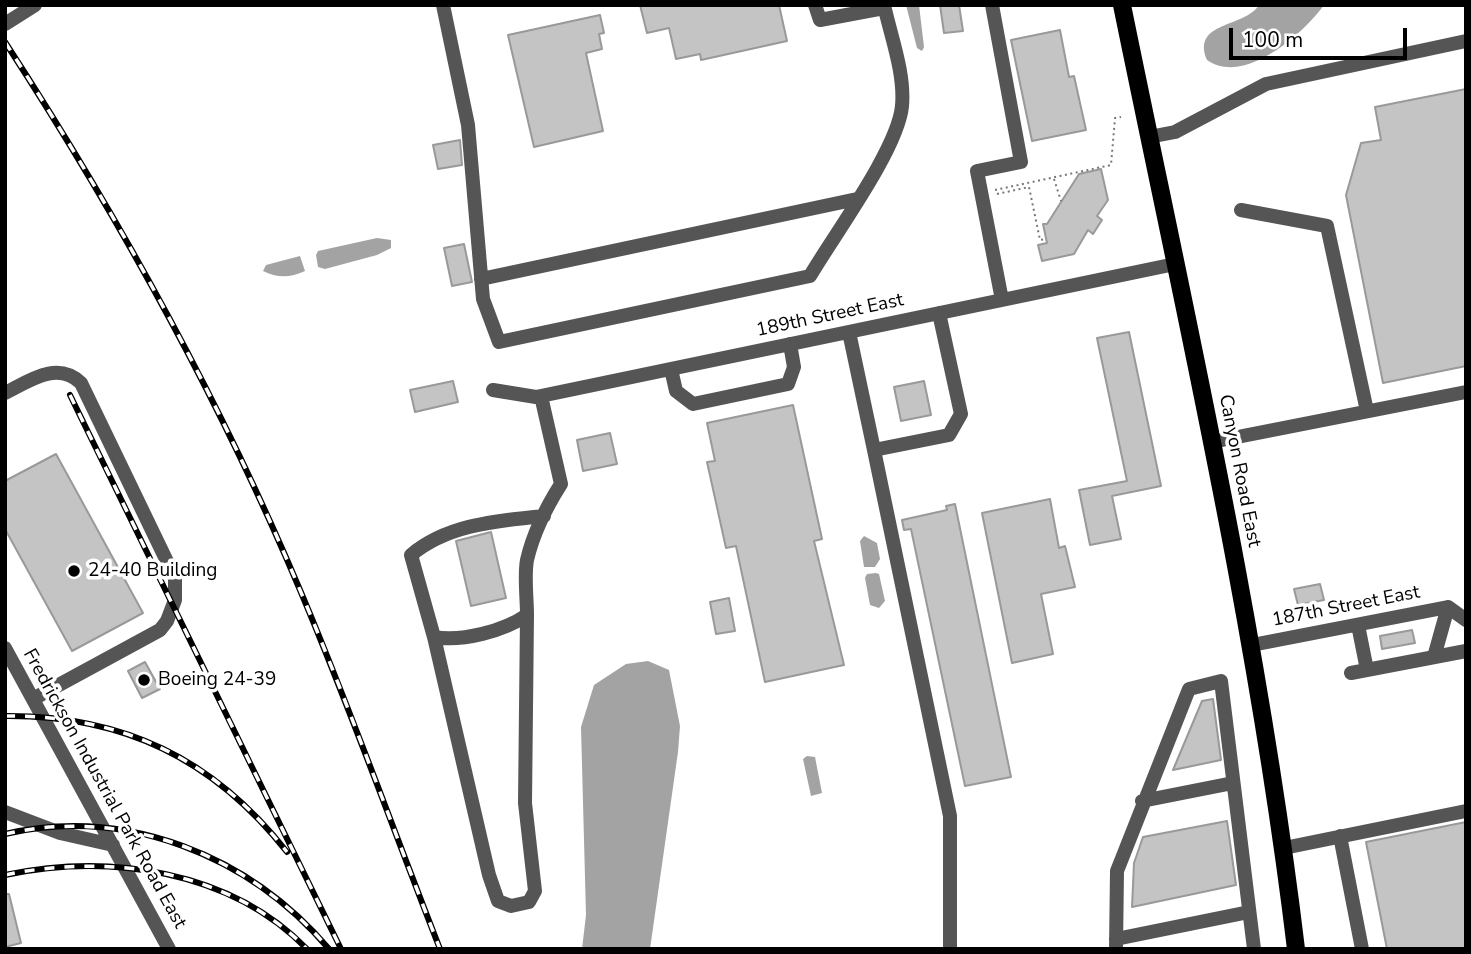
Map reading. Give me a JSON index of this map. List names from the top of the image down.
{
  "streets": {
    "main road": ["Canyon Road East"],
    "street": ["189th Street East", "187th Street East", "Fredrickson Industrial Park Road East"]
  },
  "crossings": [
    ["189th Street East", "Canyon Road East"],
    ["Canyon Road East", "187th Street East"]
  ],
  "places": ["24-40 Building", "Boeing 24-39"],
  "scale_bar": "100 m"
}
